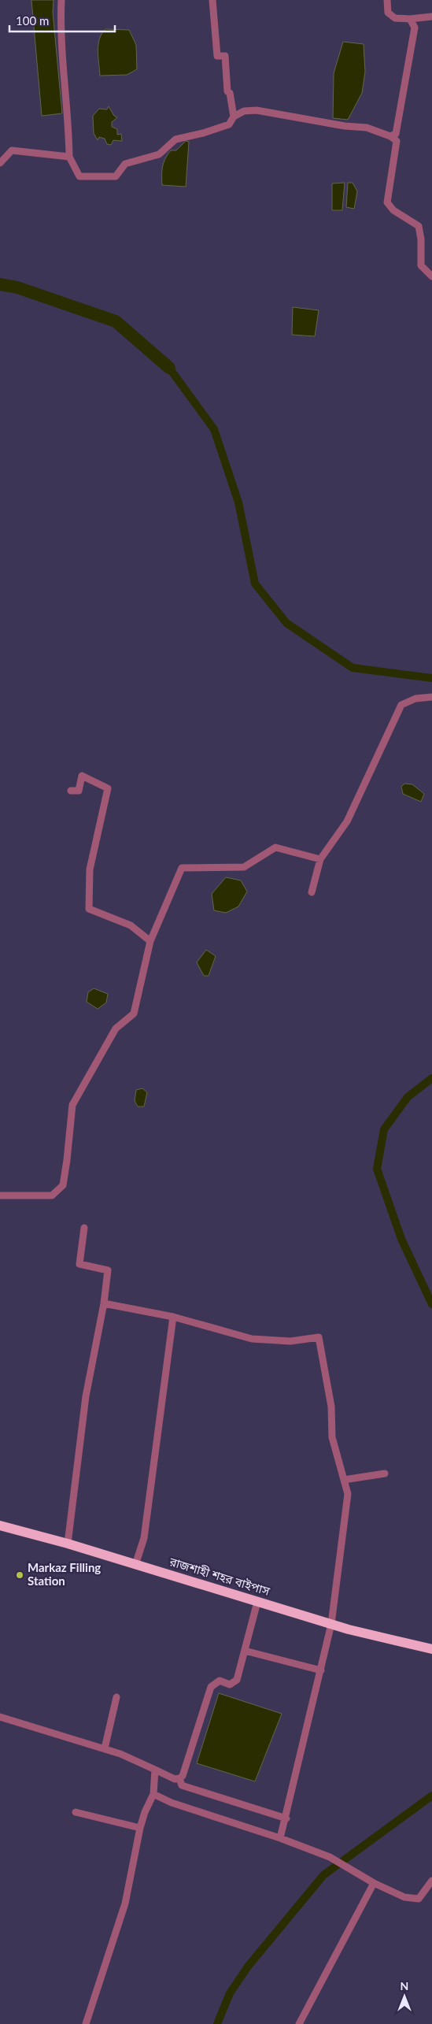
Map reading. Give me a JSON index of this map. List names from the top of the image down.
{
  "streets": {
    "highway": ["রাজশাহী শহর বাইপাস"]
  },
  "places": ["Markaz Filling Station"],
  "scale_bar": "100 m",
  "north": "top"
}
